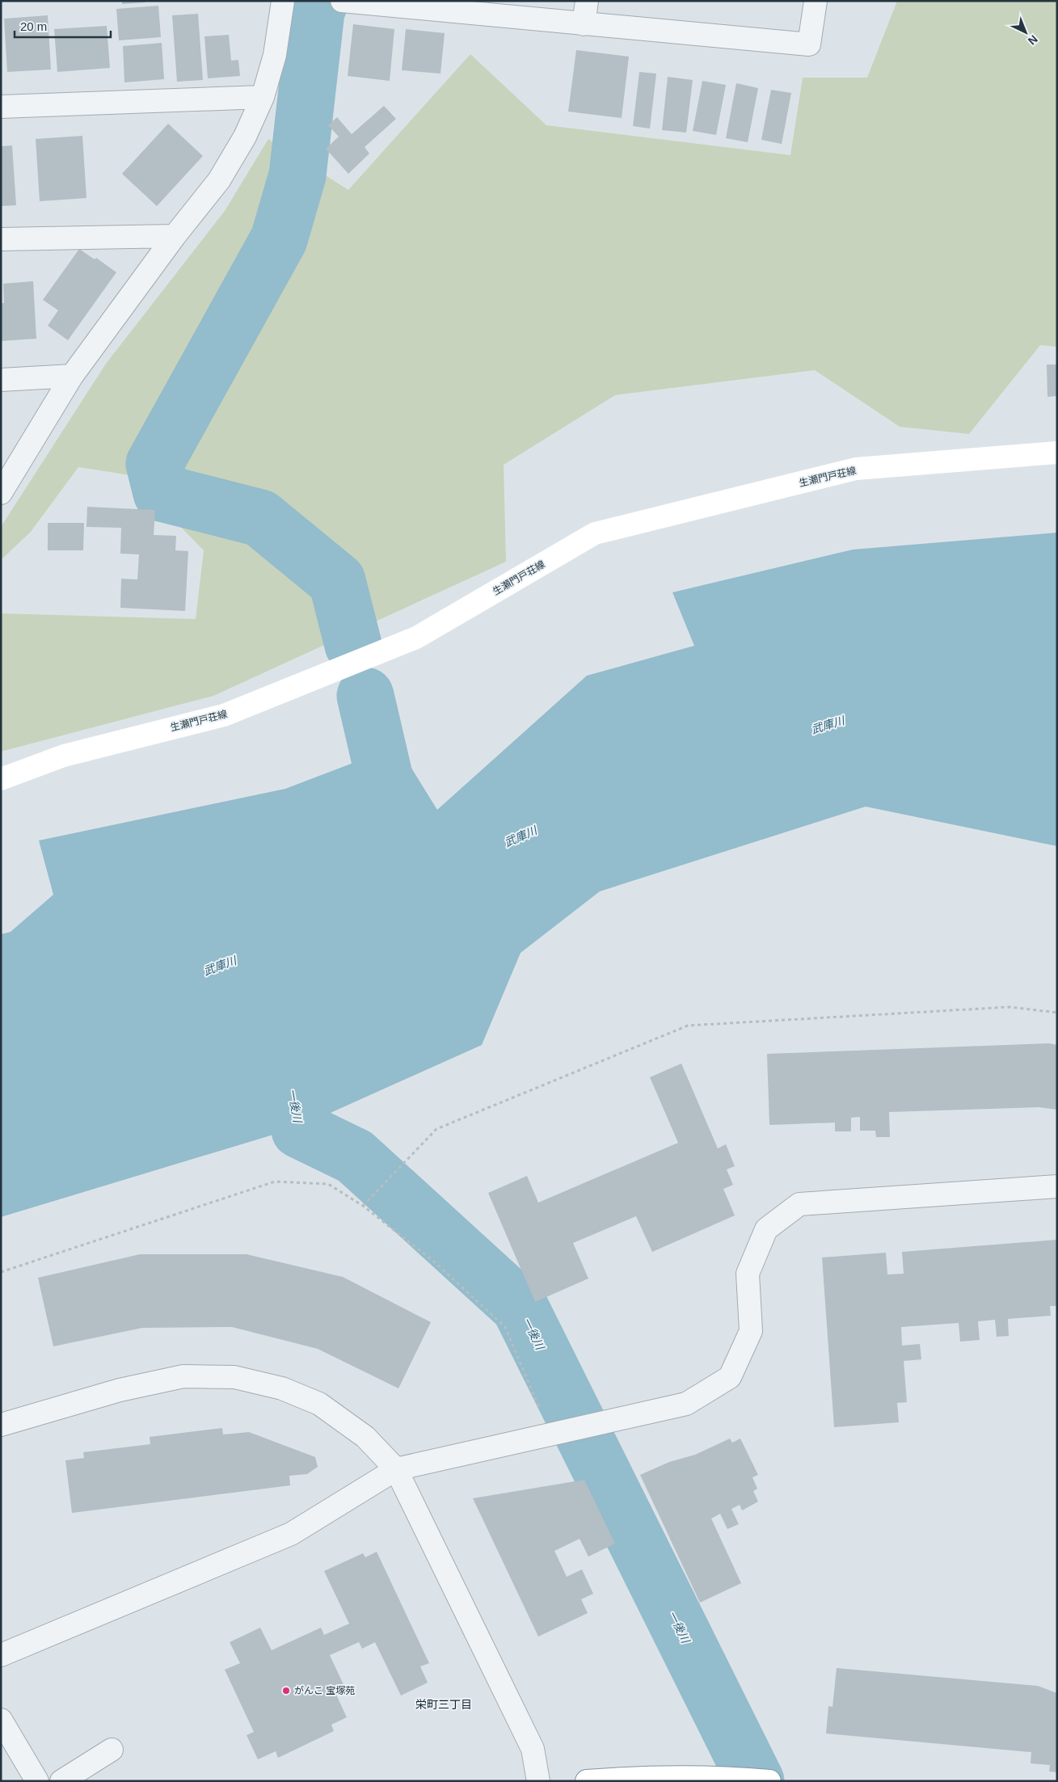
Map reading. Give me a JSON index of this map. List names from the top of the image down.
{
  "streets": {
    "main road": ["生瀬門戸荘線"]
  },
  "districts": ["栄町三丁目"],
  "water": ["武庫川", "一後川"],
  "places": ["がんこ 宝塚苑"],
  "scale_bar": "20 m",
  "north": "bottom right"
}
